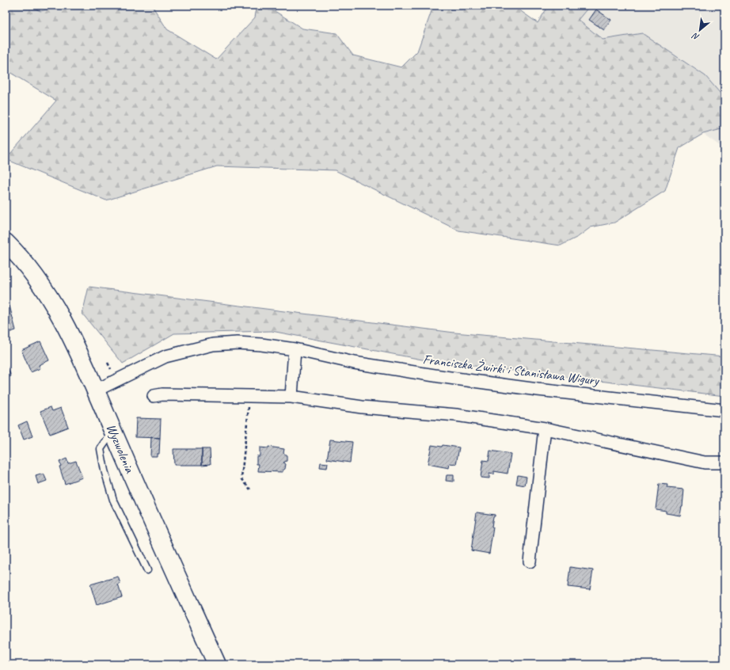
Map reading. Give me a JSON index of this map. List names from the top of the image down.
{
  "streets": {
    "street": ["Franciszka Żwirki i Stanisława Wigury", "Wyzwolenia"]
  },
  "crossings": [
    ["Franciszka Żwirki i Stanisława Wigury", "Wyzwolenia"]
  ],
  "north": "bottom left"
}
